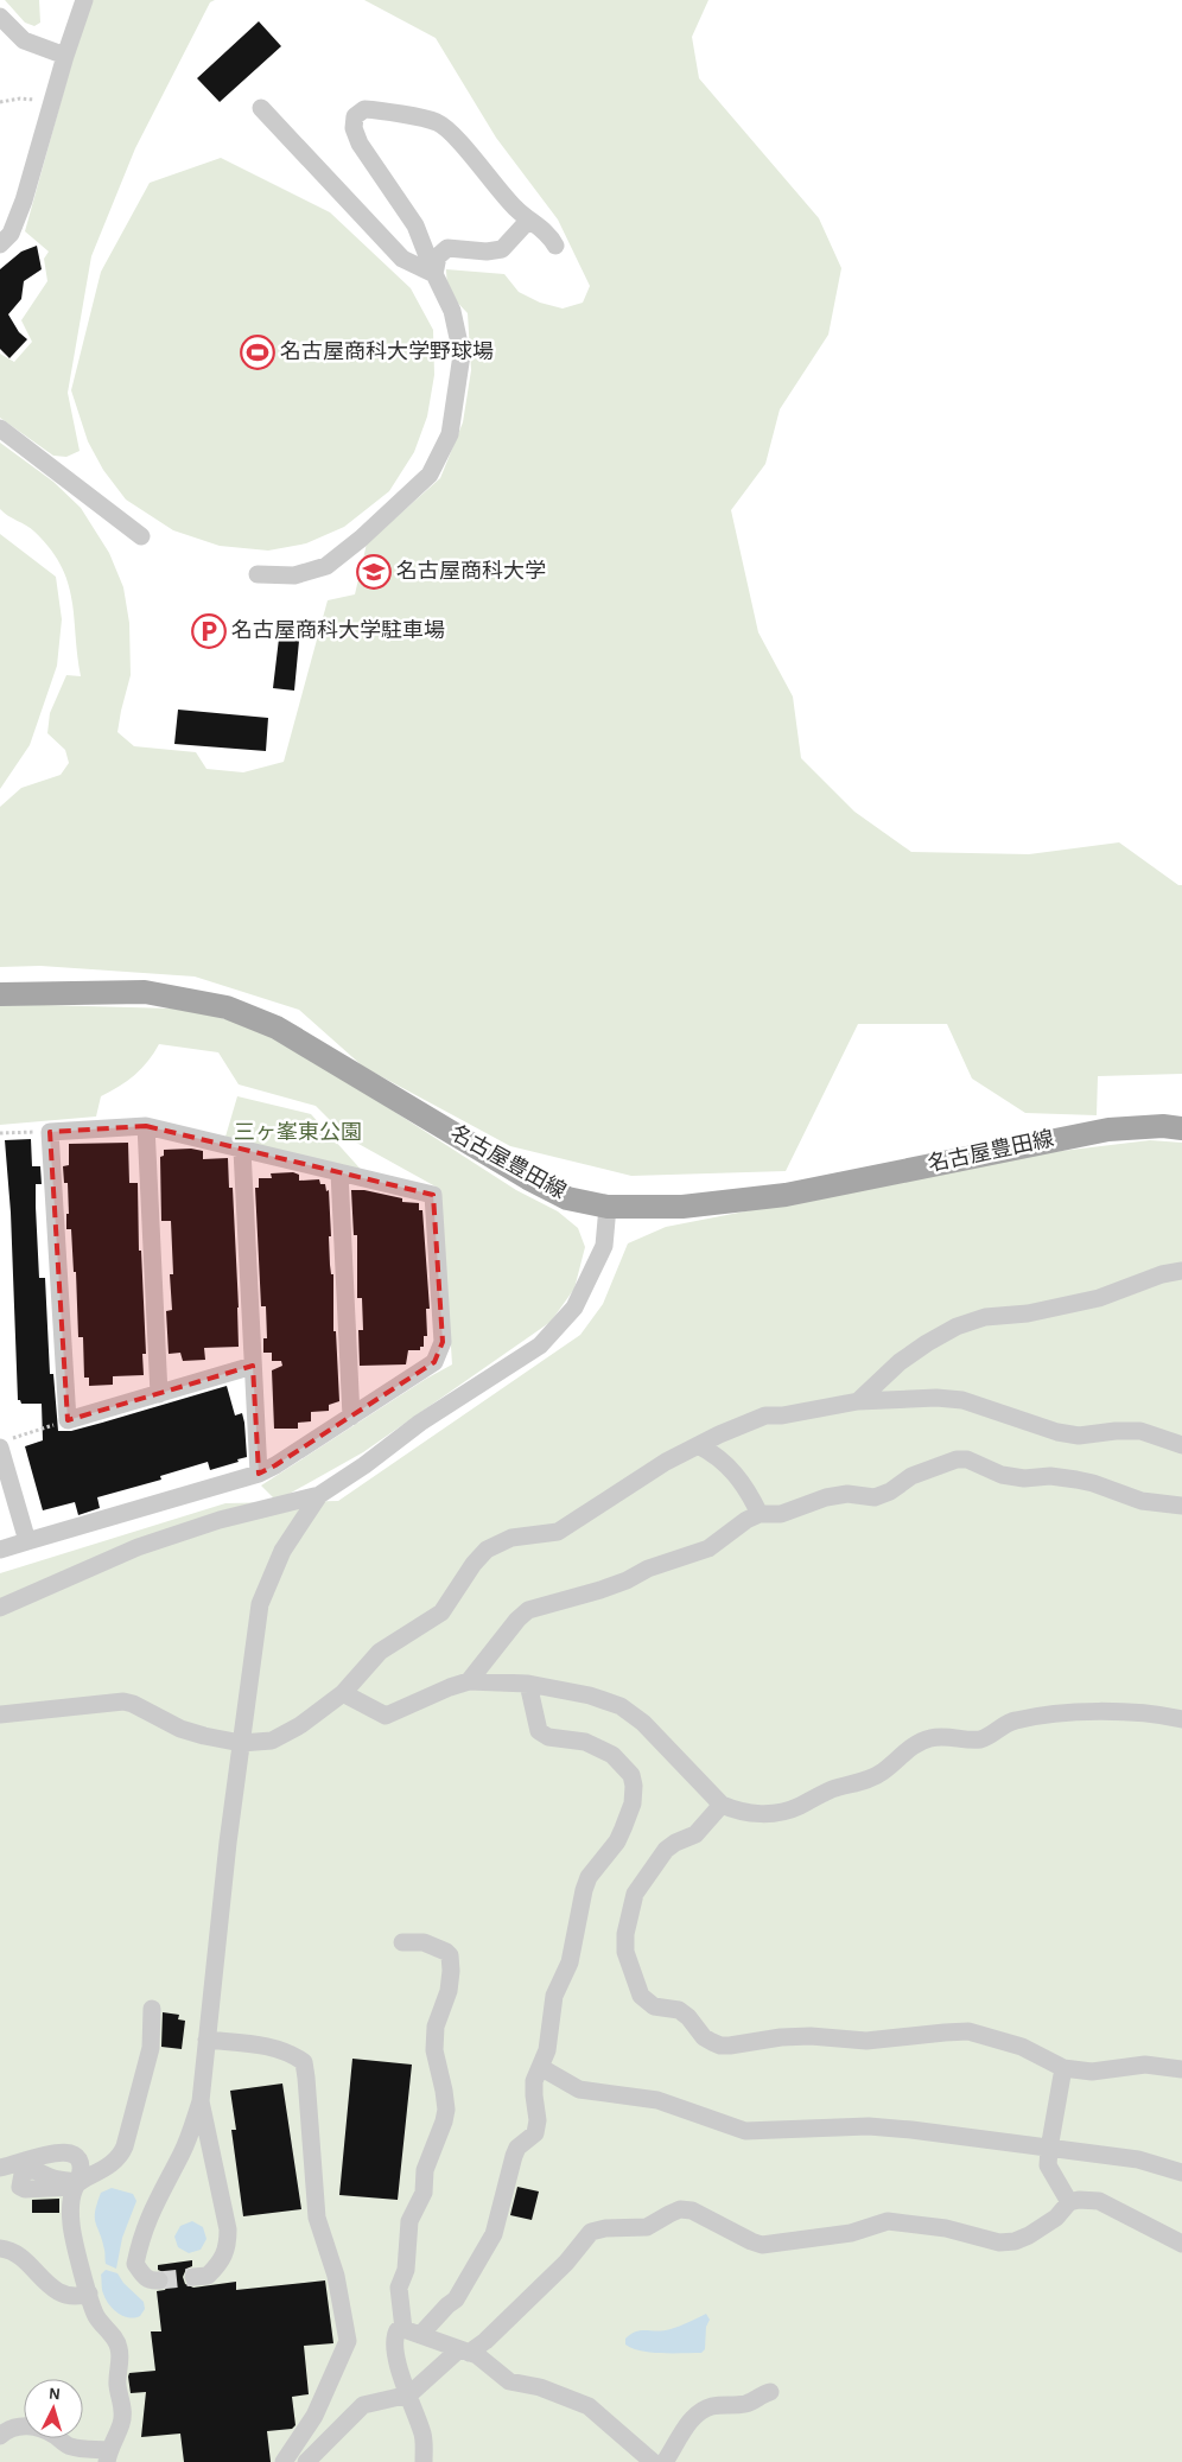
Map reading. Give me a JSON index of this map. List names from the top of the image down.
{
  "streets": {
    "main road": ["名古屋豊田線"]
  },
  "parks": ["三ヶ峯東公園"],
  "places": {
    "sports": ["名古屋商科大学野球場"],
    "school or university": ["名古屋商科大学"],
    "parking": ["名古屋商科大学駐車場"]
  },
  "north": "top"
}
